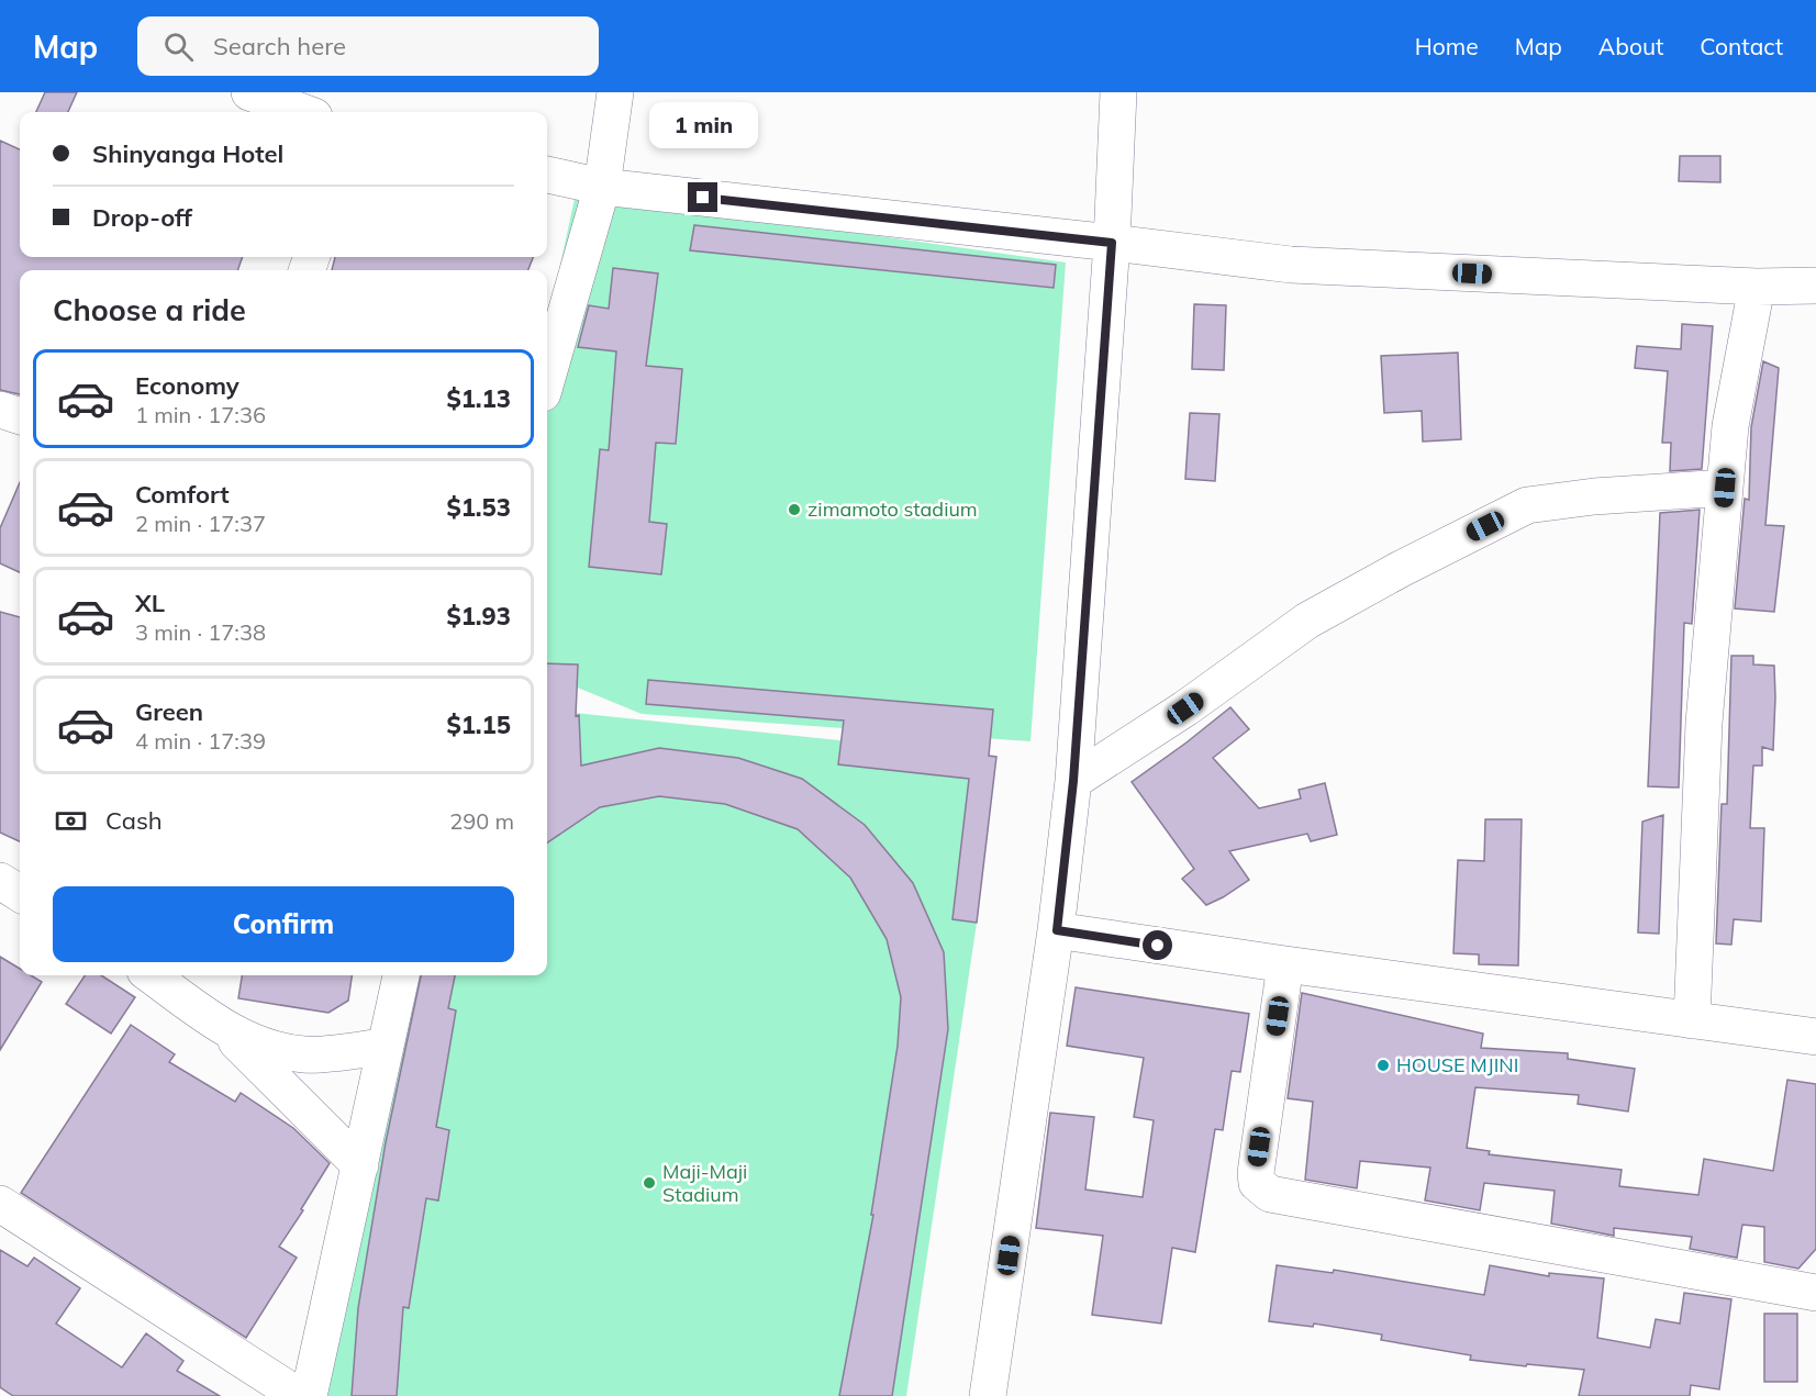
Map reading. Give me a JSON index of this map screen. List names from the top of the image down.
{
  "places": ["zimamoto stadium", "HOUSE MJINI", "Maji-Maji Stadium"],
  "page": {
    "header": "Map",
    "search": "Search here",
    "nav": [
      "Home",
      "Map",
      "About",
      "Contact"
    ],
    "bubble": "1 min",
    "banner": ["Shinyanga Hotel", "Drop-off"],
    "heading": "Choose a ride",
    "list": [
      {
        "name": "Economy",
        "note": "1 min · 17:36",
        "value": "$1.13"
      },
      {
        "name": "Comfort",
        "note": "2 min · 17:37",
        "value": "$1.53"
      },
      {
        "name": "XL",
        "note": "3 min · 17:38",
        "value": "$1.93"
      },
      {
        "name": "Green",
        "note": "4 min · 17:39",
        "value": "$1.15"
      }
    ],
    "pay": ["Cash", "290 m"],
    "buttons": "Confirm"
  }
}
